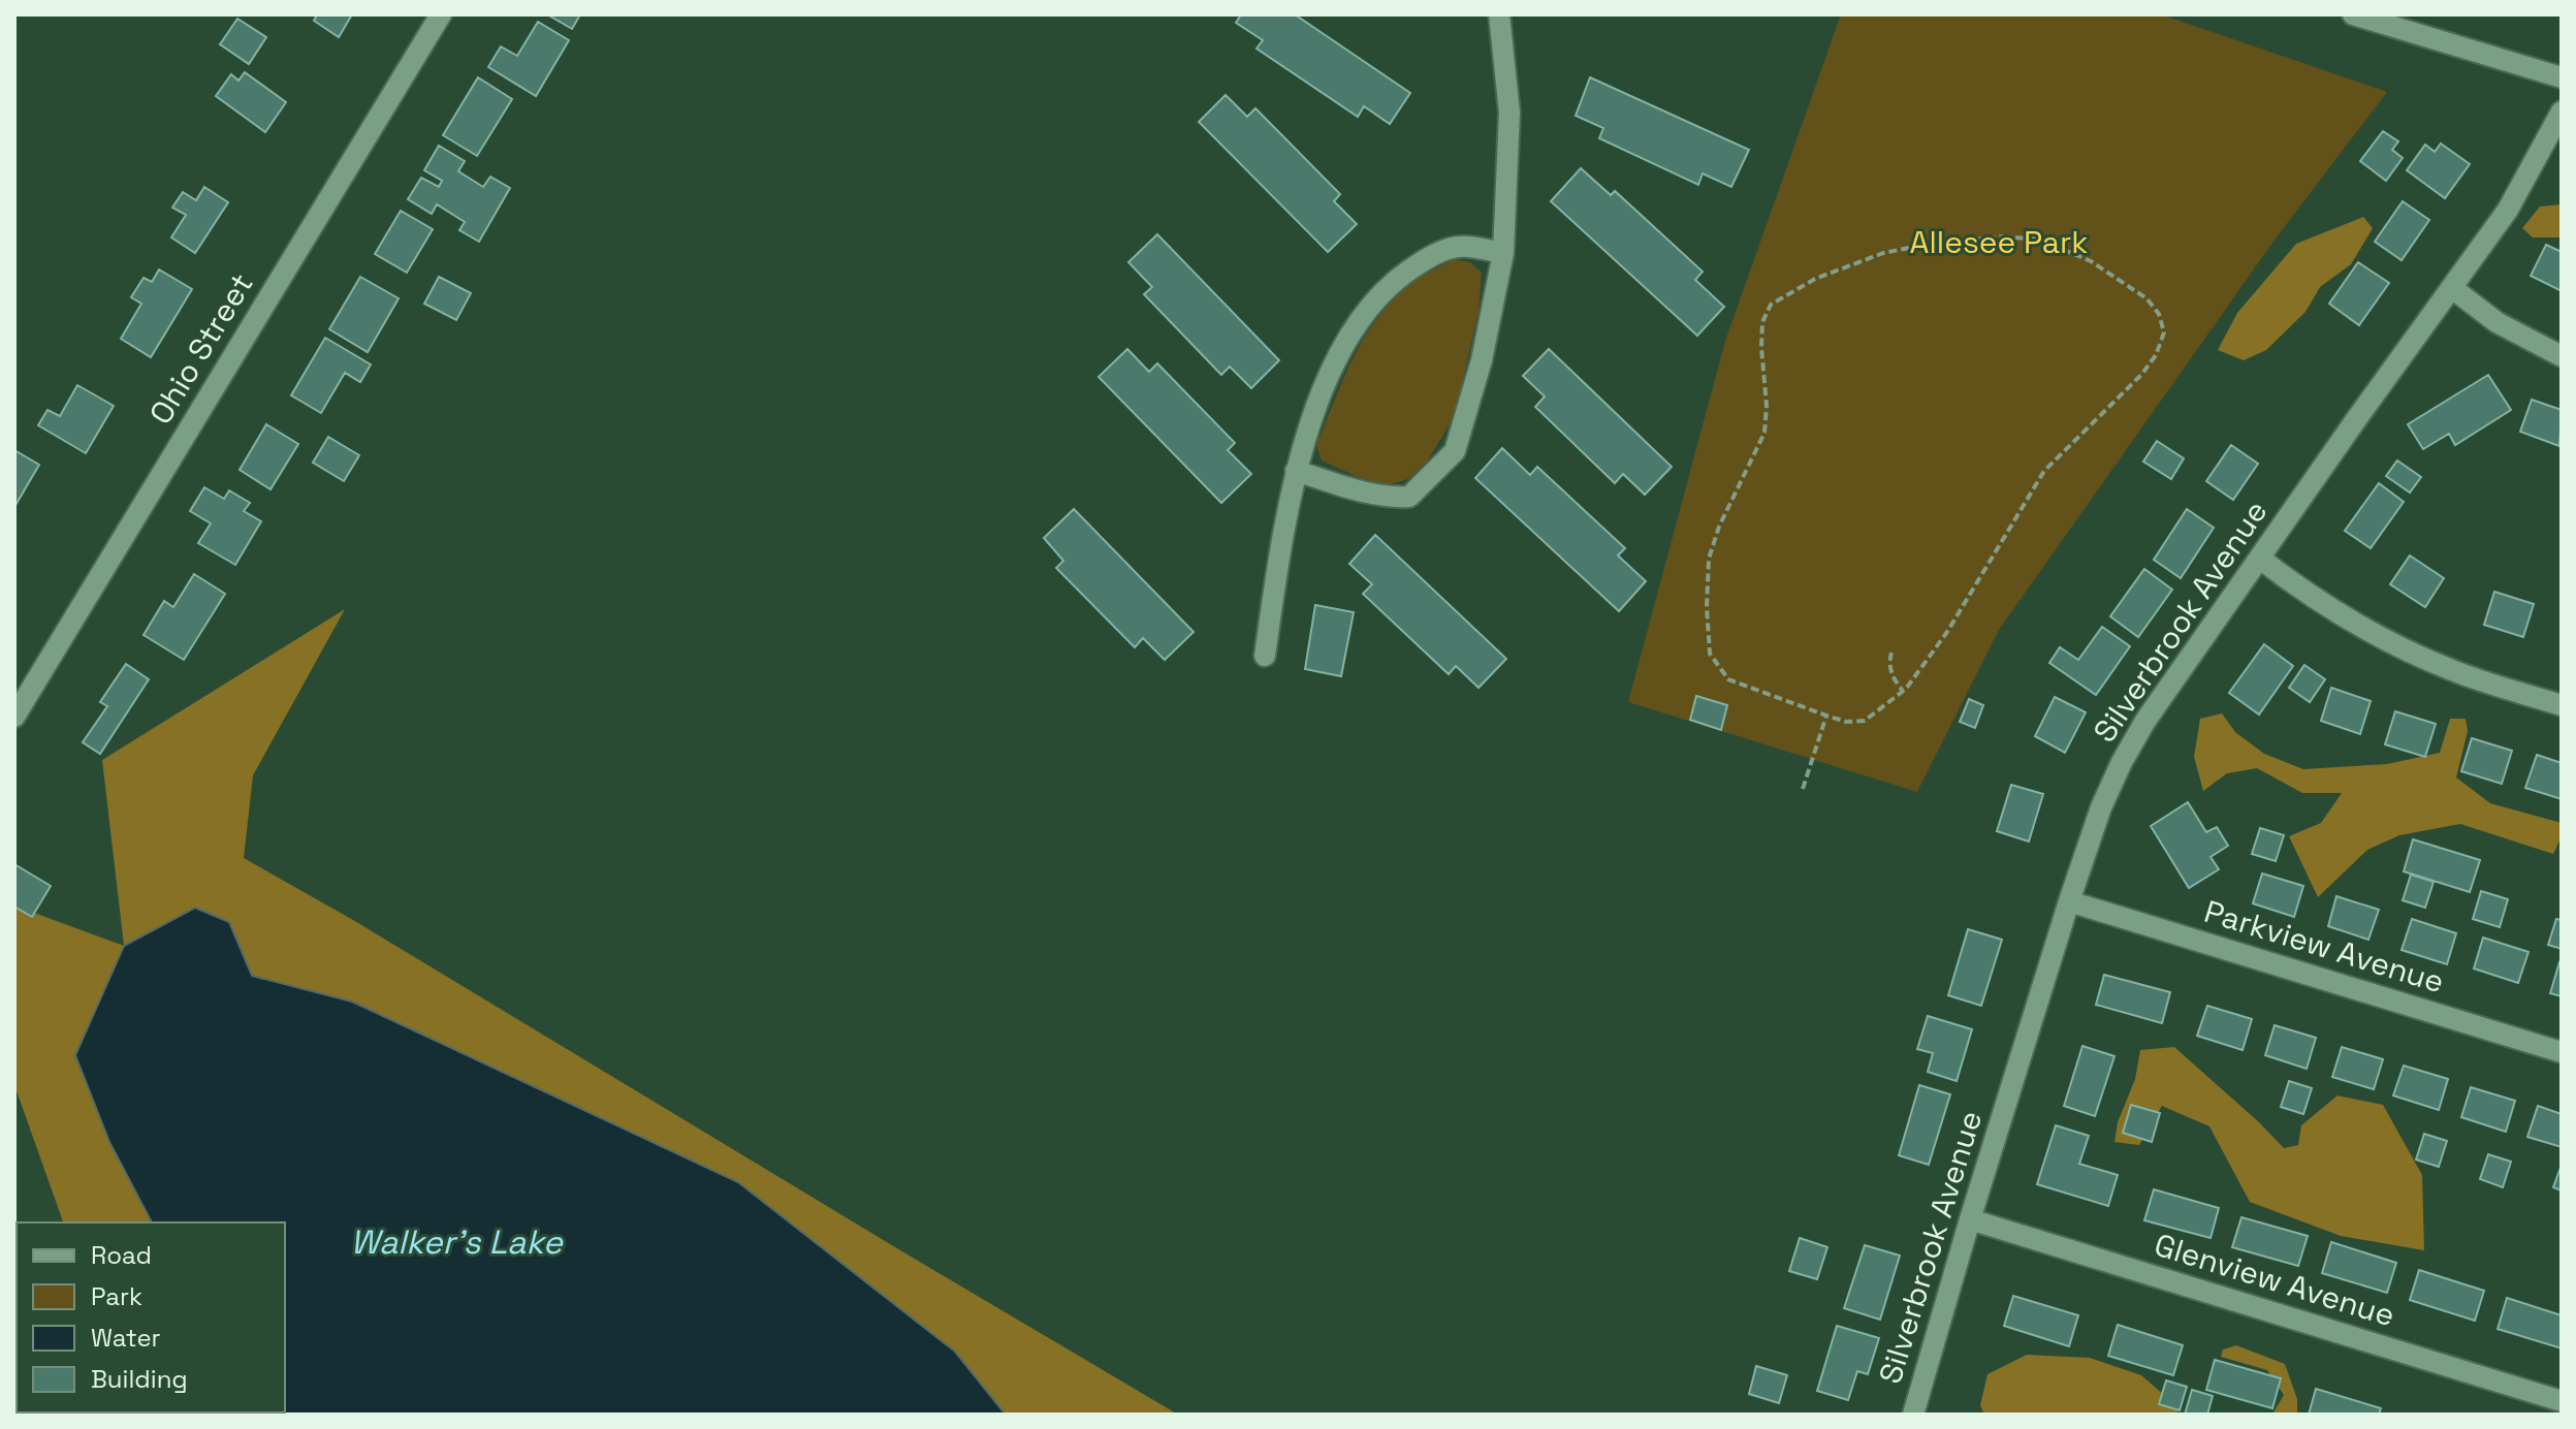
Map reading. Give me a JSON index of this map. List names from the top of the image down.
{
  "streets": {
    "street": [
      "Ohio Street",
      "Silverbrook Avenue",
      "Parkview Avenue",
      "Glenview Avenue"
    ]
  },
  "crossings": [
    ["Silverbrook Avenue", "Parkview Avenue"],
    ["Silverbrook Avenue", "Glenview Avenue"]
  ],
  "water": ["Walker's Lake"],
  "parks": ["Allesee Park"],
  "legend": [
    "Road",
    "Park",
    "Water",
    "Building"
  ]
}
